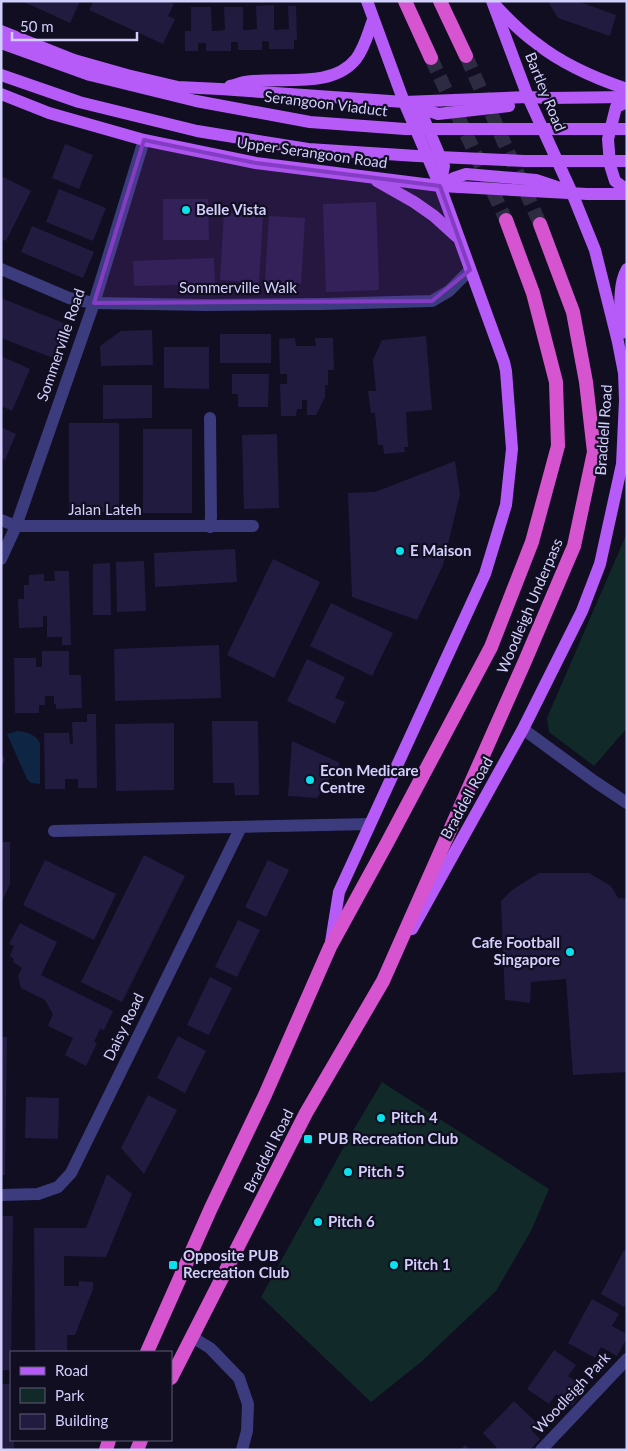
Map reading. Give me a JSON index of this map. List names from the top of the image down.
{
  "streets": {
    "highway": ["Braddell Road", "Woodleigh Underpass"],
    "main road": ["Bartley Road", "Serangoon Viaduct", "Upper Serangoon Road"],
    "street": [
      "Sommerville Walk",
      "Sommerville Road",
      "Jalan Lateh",
      "Daisy Road",
      "Woodleigh Park"
    ]
  },
  "crossings": [
    ["Bartley Road", "Upper Serangoon Road"],
    ["Bartley Road", "Braddell Road"],
    ["Upper Serangoon Road", "Sommerville Road"],
    ["Upper Serangoon Road", "Braddell Road"],
    ["Sommerville Walk", "Sommerville Road"],
    ["Sommerville Walk", "Braddell Road"],
    ["Sommerville Road", "Jalan Lateh"],
    ["Braddell Road", "Woodleigh Underpass"]
  ],
  "places": {
    "other": [
      "Belle Vista",
      "E Maison",
      "Econ Medicare Centre",
      "Cafe Football Singapore",
      "Pitch 4",
      "Pitch 5",
      "Pitch 6",
      "Pitch 1"
    ],
    "transit": ["PUB Recreation Club", "Opposite PUB Recreation Club"]
  },
  "legend": ["Road", "Park", "Building"],
  "scale_bar": "50 m"
}
